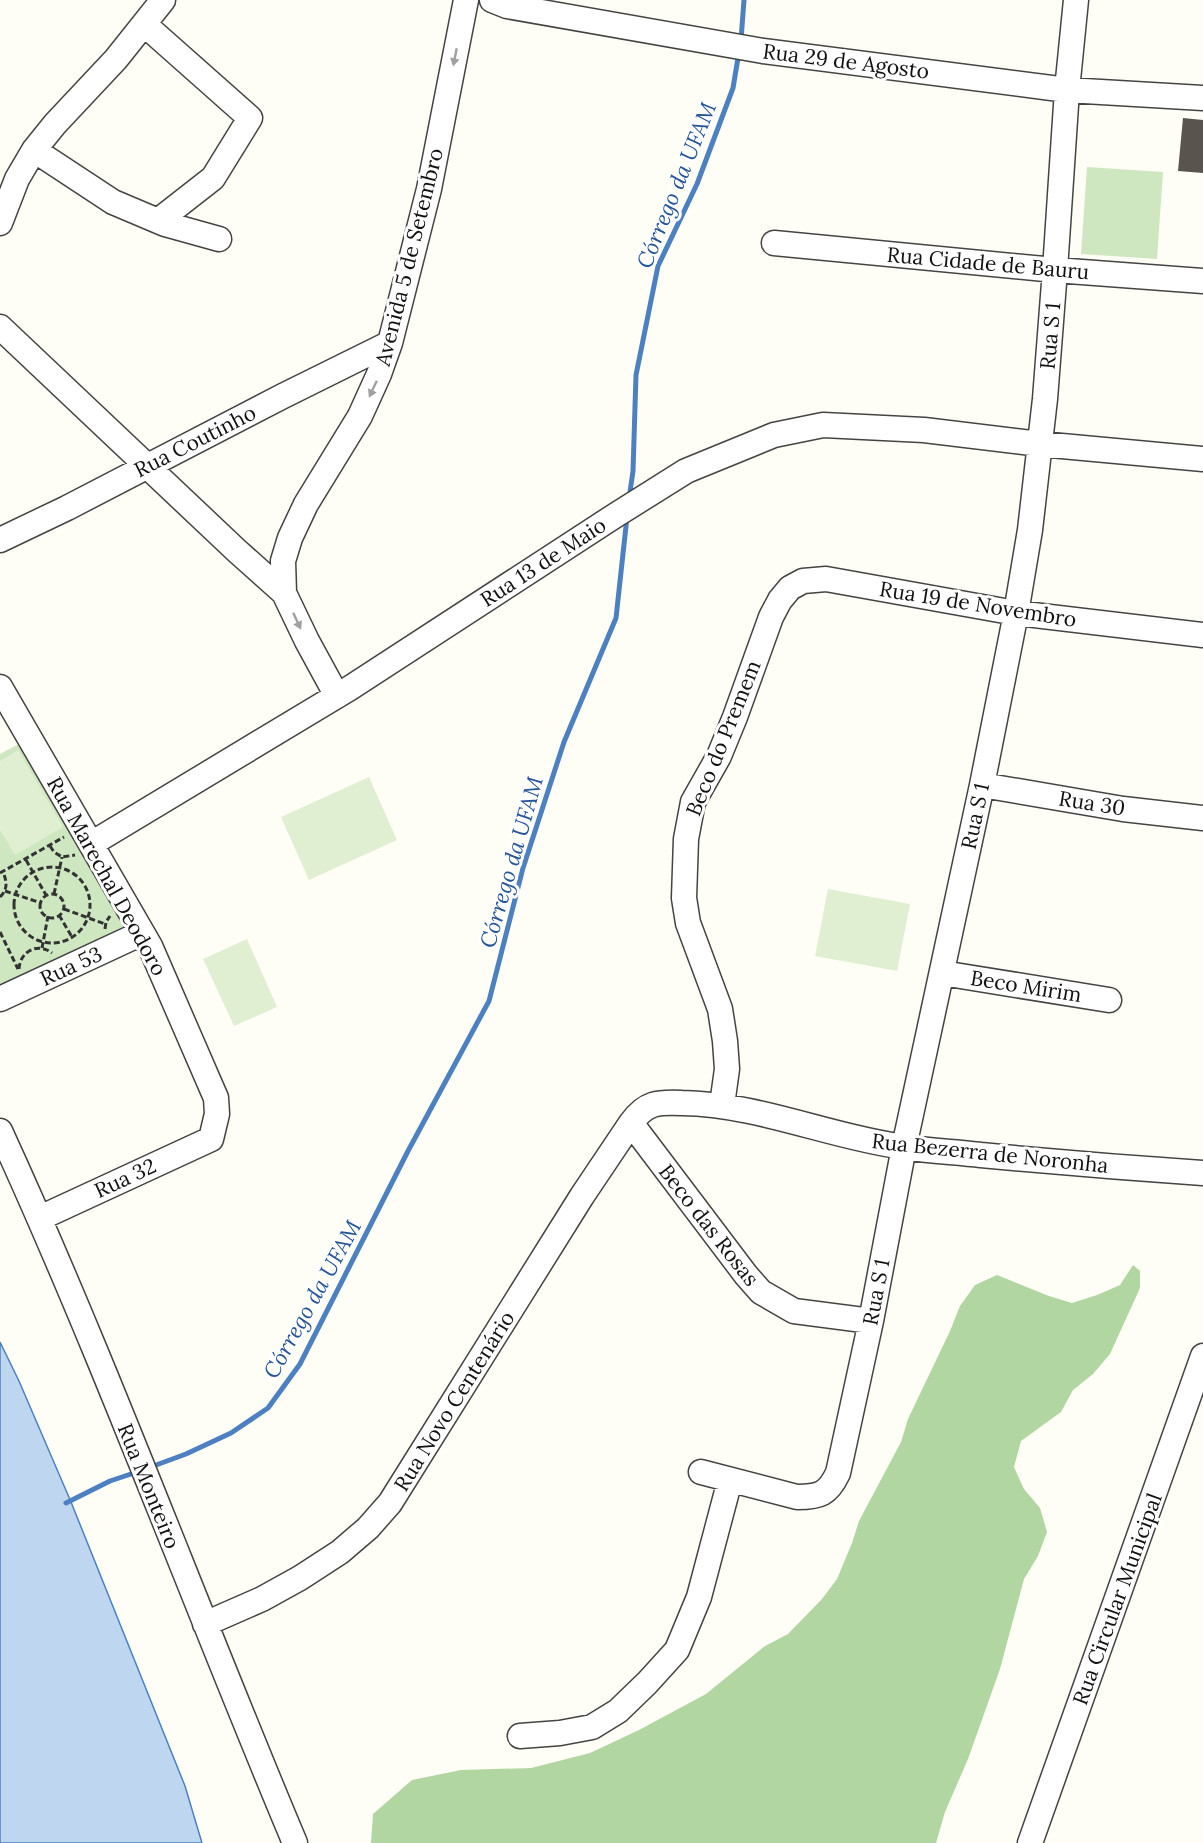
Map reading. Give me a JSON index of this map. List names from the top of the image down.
{
  "streets": {
    "street": [
      "Rua 29 de Agosto",
      "Avenida 5 de Setembro",
      "Rua Cidade de Bauru",
      "Rua S 1",
      "Rua Coutinho",
      "Rua 13 de Maio",
      "Rua 19 de Novembro",
      "Beco do Premem",
      "Rua 30",
      "Rua Marechal Deodoro",
      "Rua 53",
      "Beco Mirim",
      "Rua Bezerra de Noronha",
      "Rua 32",
      "Beco das Rosas",
      "Rua Novo Centenário",
      "Rua Monteiro",
      "Rua Circular Municipal"
    ]
  },
  "crossings": [
    ["Rua 29 de Agosto", "Rua S 1"],
    ["Avenida 5 de Setembro", "Rua Coutinho"],
    ["Avenida 5 de Setembro", "Rua 13 de Maio"],
    ["Rua Cidade de Bauru", "Rua S 1"],
    ["Rua S 1", "Rua 13 de Maio"],
    ["Rua S 1", "Rua 19 de Novembro"],
    ["Rua S 1", "Rua 30"],
    ["Rua S 1", "Beco Mirim"],
    ["Rua S 1", "Rua Bezerra de Noronha"],
    ["Rua S 1", "Beco das Rosas"],
    ["Rua 13 de Maio", "Rua Marechal Deodoro"],
    ["Rua 19 de Novembro", "Beco do Premem"],
    ["Beco do Premem", "Rua Bezerra de Noronha"],
    ["Rua Marechal Deodoro", "Rua 53"],
    ["Rua Marechal Deodoro", "Rua 32"],
    ["Rua Bezerra de Noronha", "Beco das Rosas"],
    ["Rua Bezerra de Noronha", "Rua Novo Centenário"],
    ["Rua 32", "Rua Monteiro"],
    ["Beco das Rosas", "Rua Novo Centenário"],
    ["Rua Novo Centenário", "Rua Monteiro"]
  ],
  "one_way": ["Avenida 5 de Setembro"],
  "water": ["Córrego da UFAM"]
}
